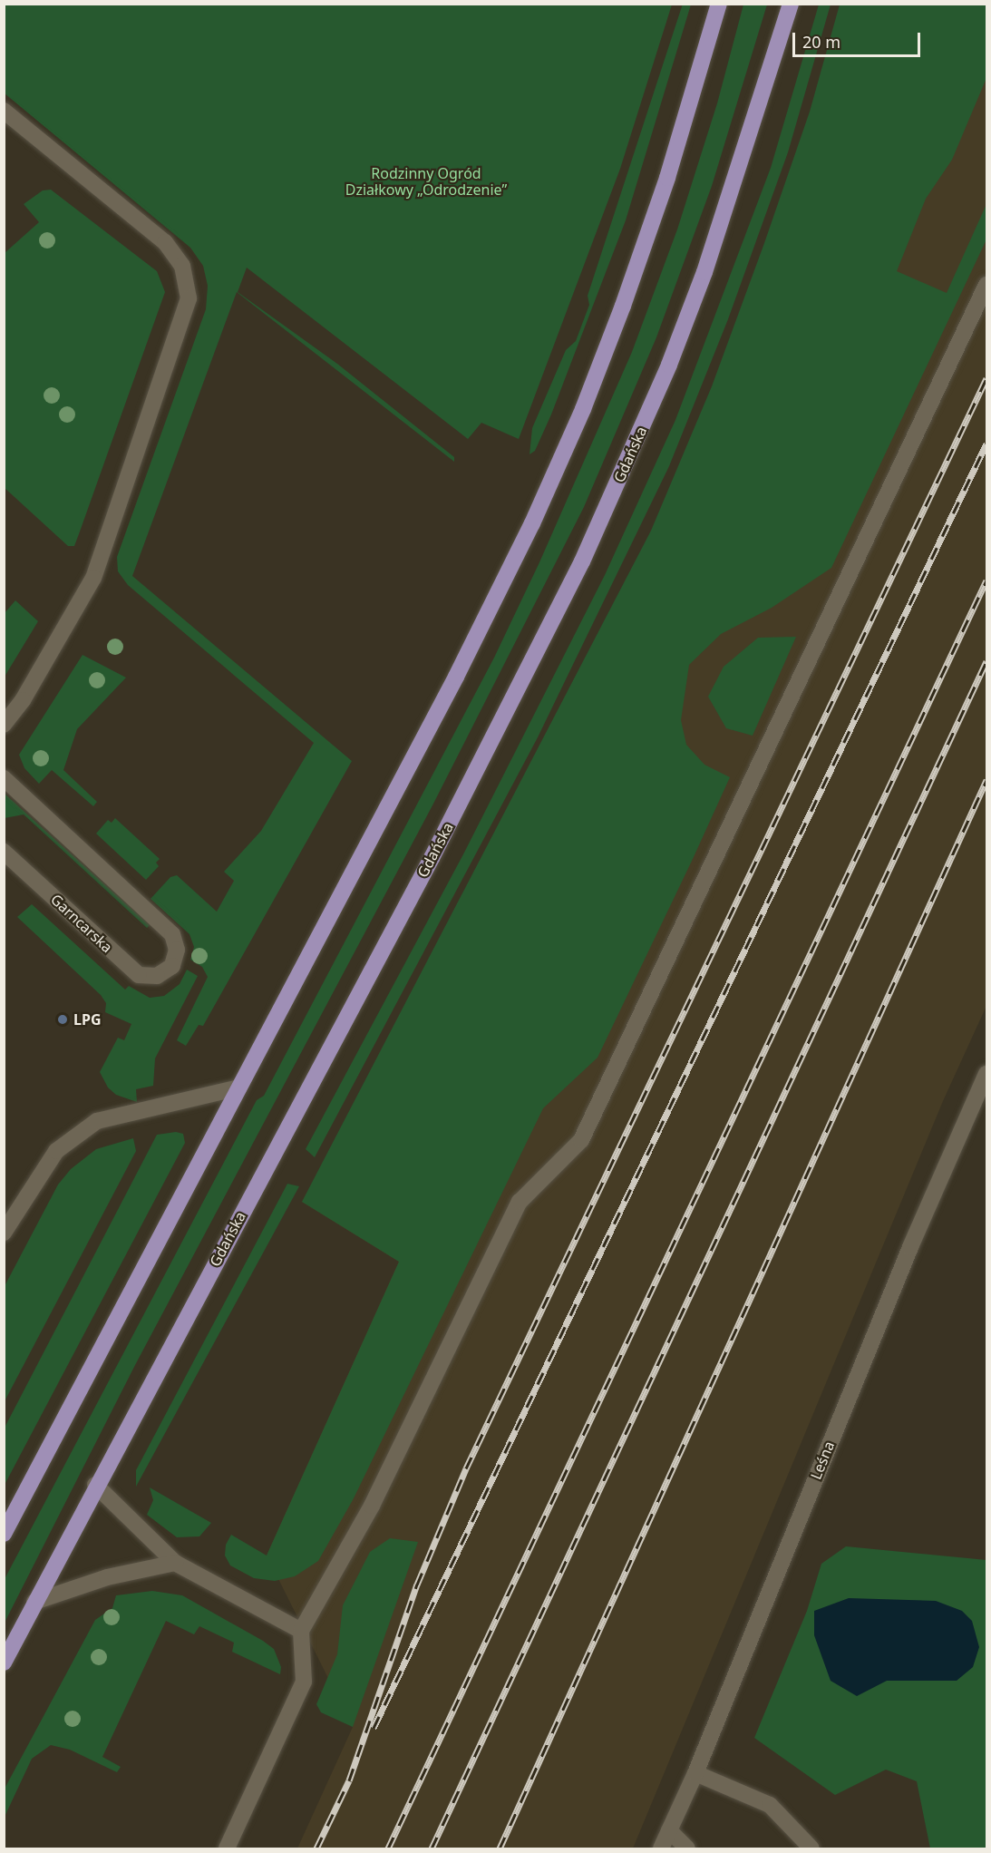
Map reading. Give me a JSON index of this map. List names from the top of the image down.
{
  "streets": {
    "main road": ["Gdańska"],
    "street": ["Garncarska", "Leśna"]
  },
  "parks": ["Rodzinny Ogród Działkowy „Odrodzenie”"],
  "places": ["LPG"],
  "scale_bar": "20 m"
}
